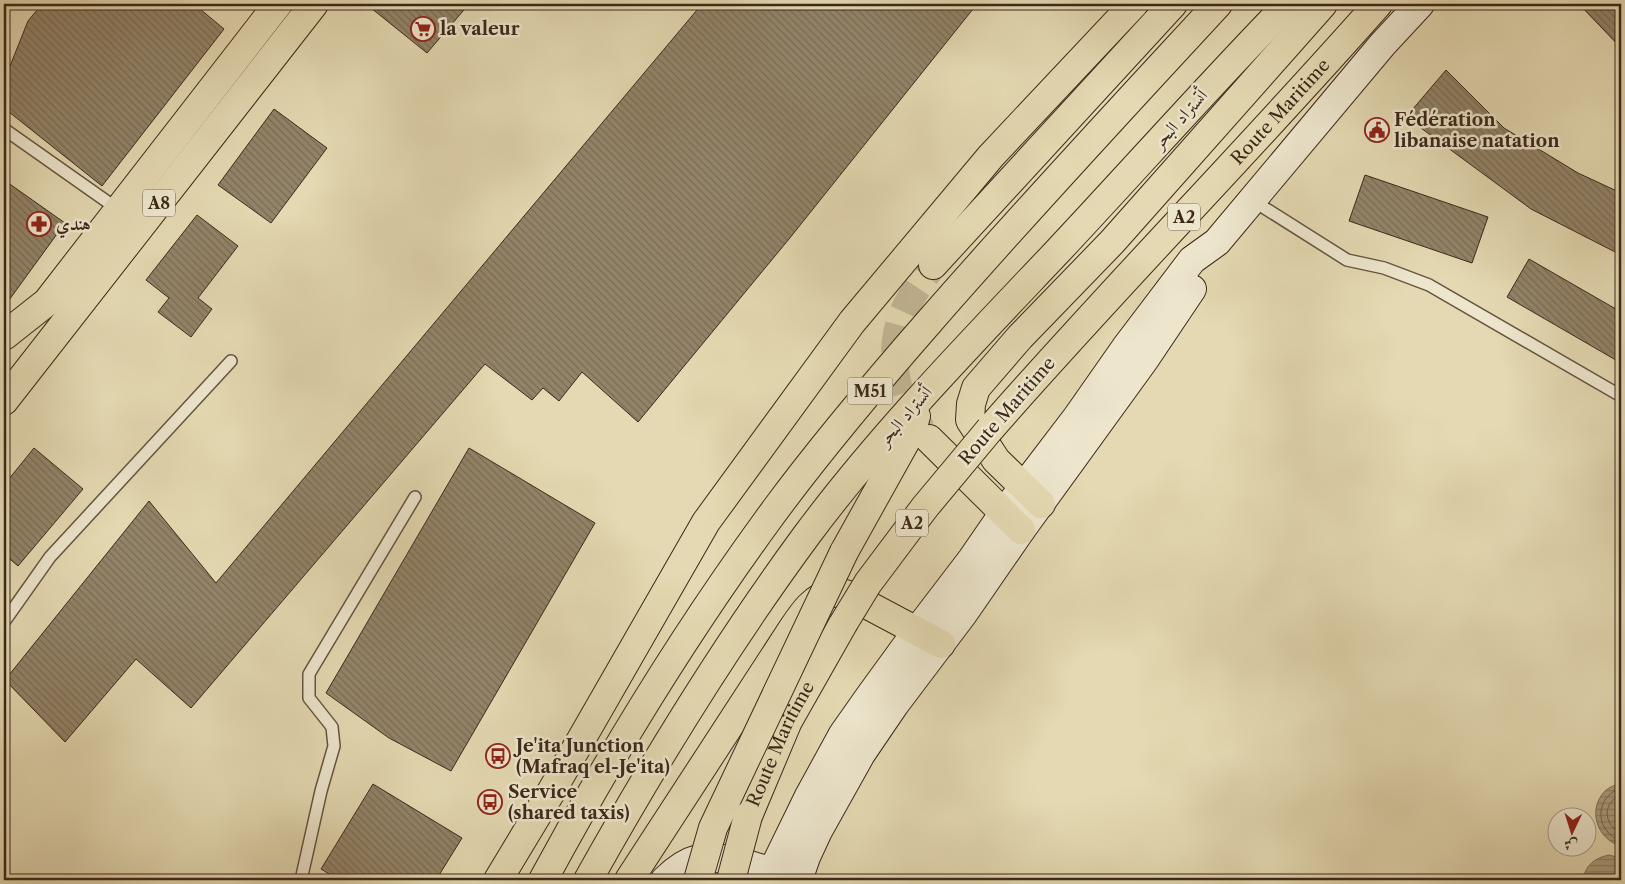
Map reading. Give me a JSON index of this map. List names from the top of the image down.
{
  "streets": {
    "highway": [
      "Route Maritime",
      "أتستراد البحر",
      "A8",
      "A2",
      "M51"
    ]
  },
  "places": {
    "supermarket": ["la valeur"],
    "public building": ["Fédération libanaise natation"],
    "pharmacy": ["هندي"],
    "bus stop": ["Je'ita Junction (Mafraq el-Je'ita)", "Service (shared taxis)"]
  },
  "north": "bottom"
}
